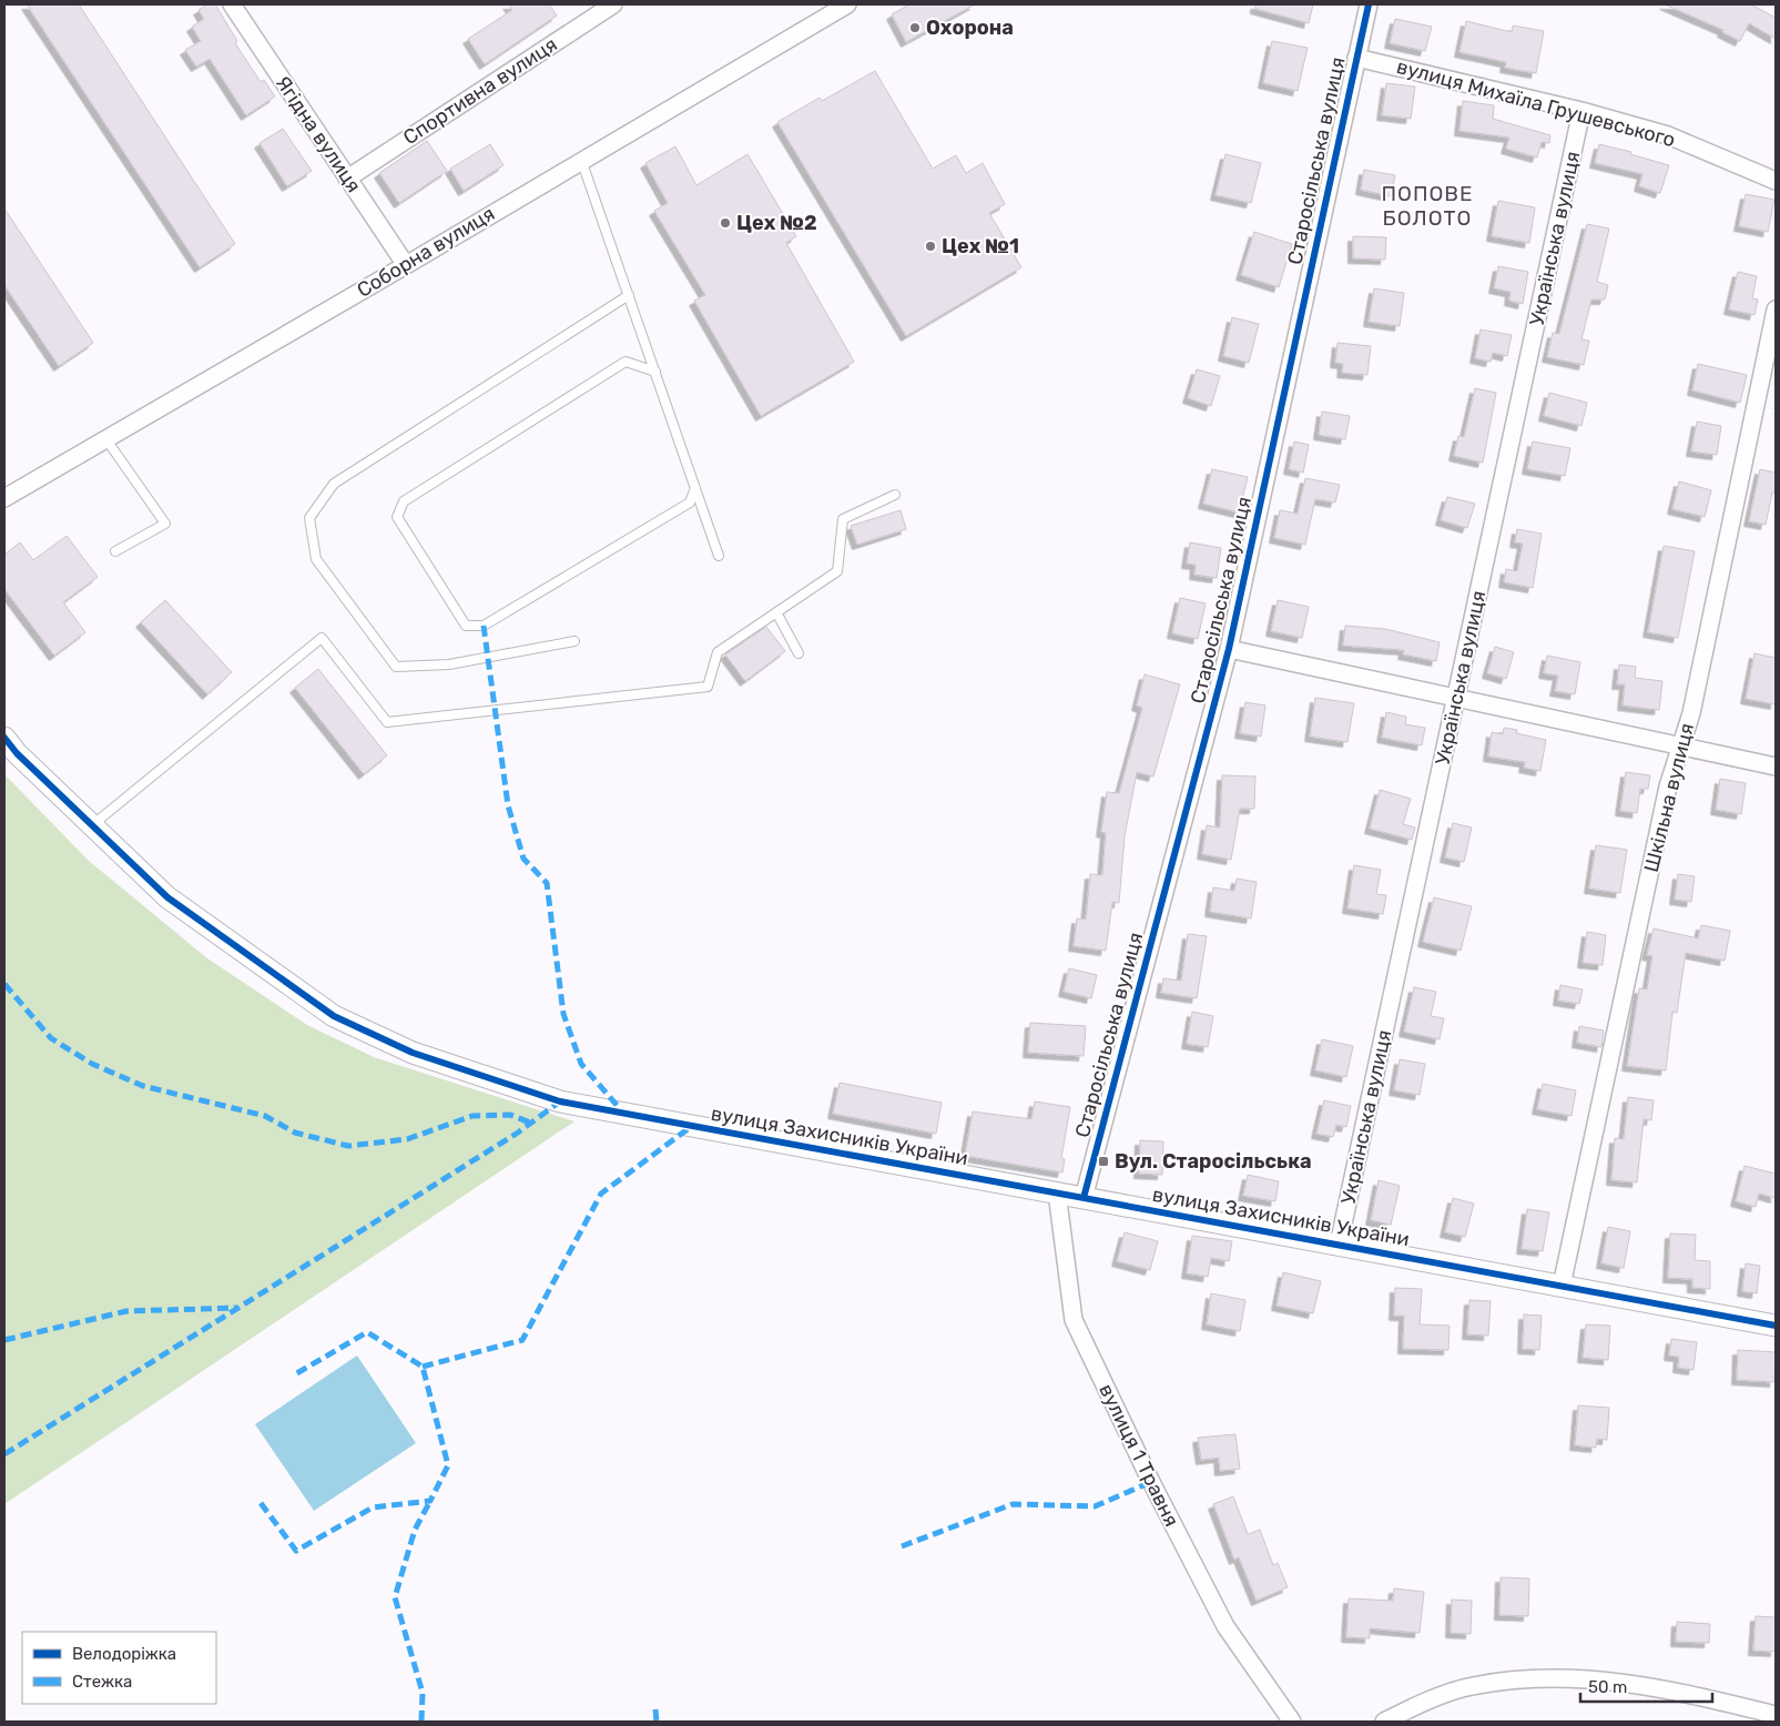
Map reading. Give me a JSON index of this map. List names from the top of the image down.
{
  "streets": {
    "street": [
      "Спортивна вулиця",
      "вулиця Михаїла Грушевського",
      "Ягідна вулиця",
      "Старосільська вулиця",
      "Українська вулиця",
      "Соборна вулиця",
      "Шкільна вулиця",
      "вулиця Захисників України",
      "вулиця 1 Травня"
    ]
  },
  "crossings": [
    ["Спортивна вулиця", "Ягідна вулиця"],
    ["вулиця Михаїла Грушевського", "Старосільська вулиця"],
    ["вулиця Михаїла Грушевського", "Українська вулиця"],
    ["Ягідна вулиця", "Соборна вулиця"],
    ["Старосільська вулиця", "вулиця Захисників України"],
    ["Українська вулиця", "вулиця Захисників України"],
    ["Шкільна вулиця", "вулиця Захисників України"],
    ["вулиця Захисників України", "вулиця 1 Травня"]
  ],
  "districts": ["ПОПОВЕ БОЛОТО"],
  "places": {
    "other": ["Охорона", "Цех №2", "Цех №1"],
    "transit": ["Вул. Старосільська"]
  },
  "legend": ["Велодоріжка", "Стежка"],
  "scale_bar": "50 m"
}
